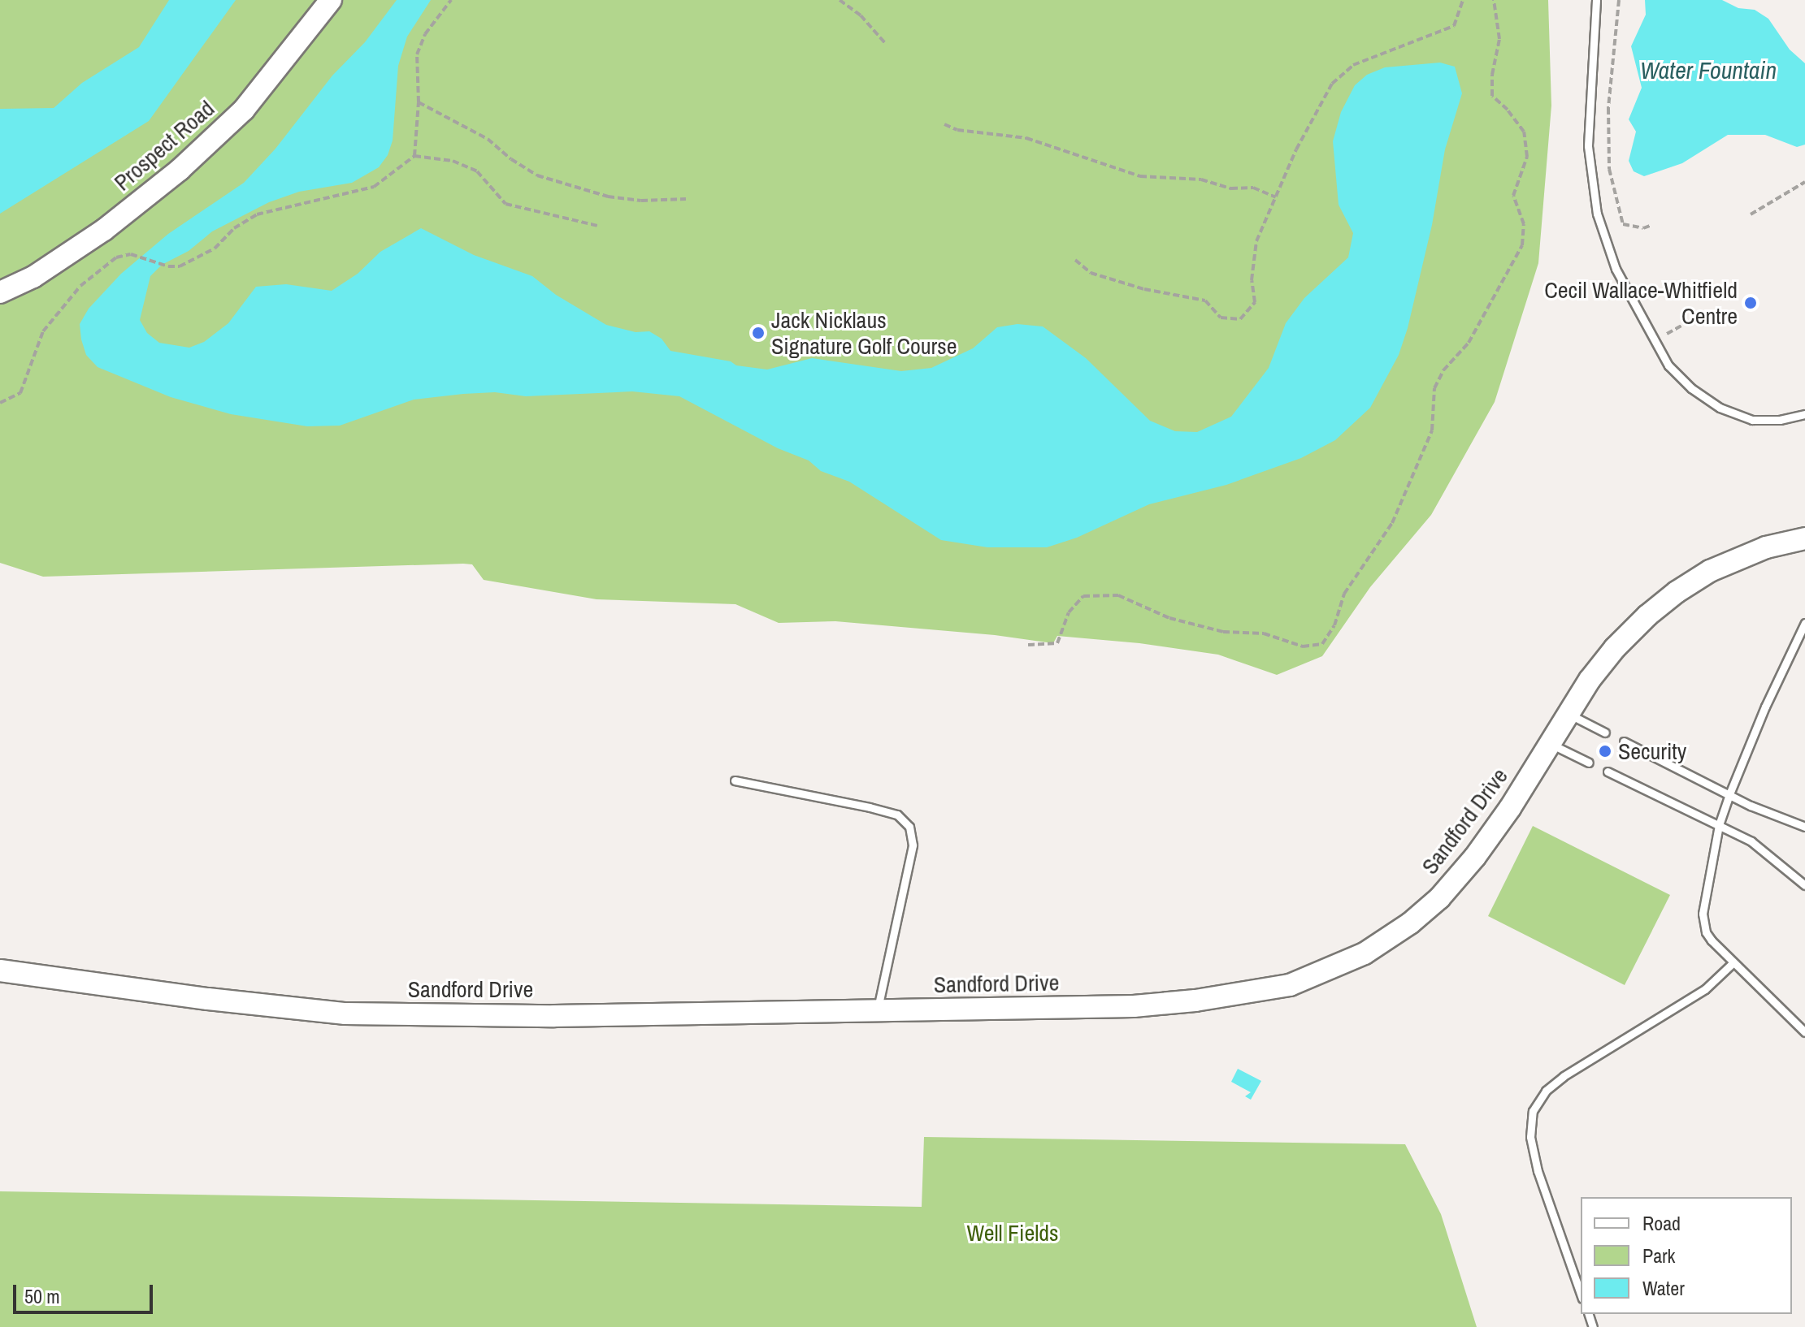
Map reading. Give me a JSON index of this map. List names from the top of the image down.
{
  "streets": {
    "street": ["Prospect Road", "Sandford Drive"]
  },
  "water": ["Water Fountain"],
  "parks": ["Well Fields"],
  "places": ["Cecil Wallace-Whitfield Centre", "Jack Nicklaus Signature Golf Course", "Security"],
  "legend": ["Road", "Park", "Water"],
  "scale_bar": "50 m"
}
